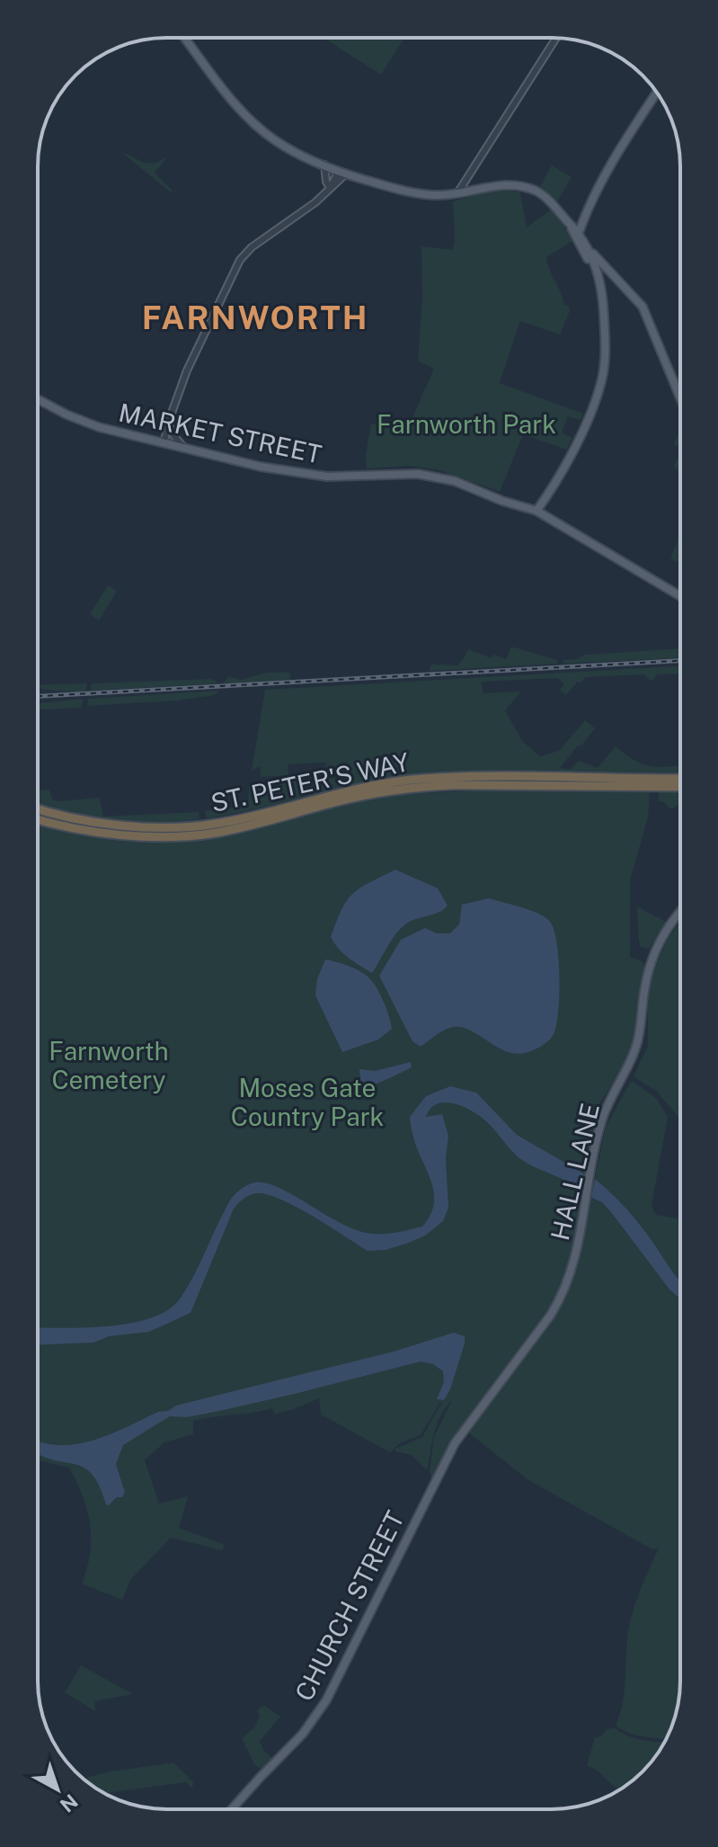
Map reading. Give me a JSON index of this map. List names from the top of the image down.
{
  "streets": {
    "highway": ["ST. PETER'S WAY"],
    "main road": ["MARKET STREET", "HALL LANE", "CHURCH STREET"]
  },
  "crossings": [
    ["HALL LANE", "CHURCH STREET"]
  ],
  "districts": ["FARNWORTH"],
  "parks": ["Farnworth Park", "Farnworth Cemetery", "Moses Gate Country Park"],
  "north": "bottom right"
}
